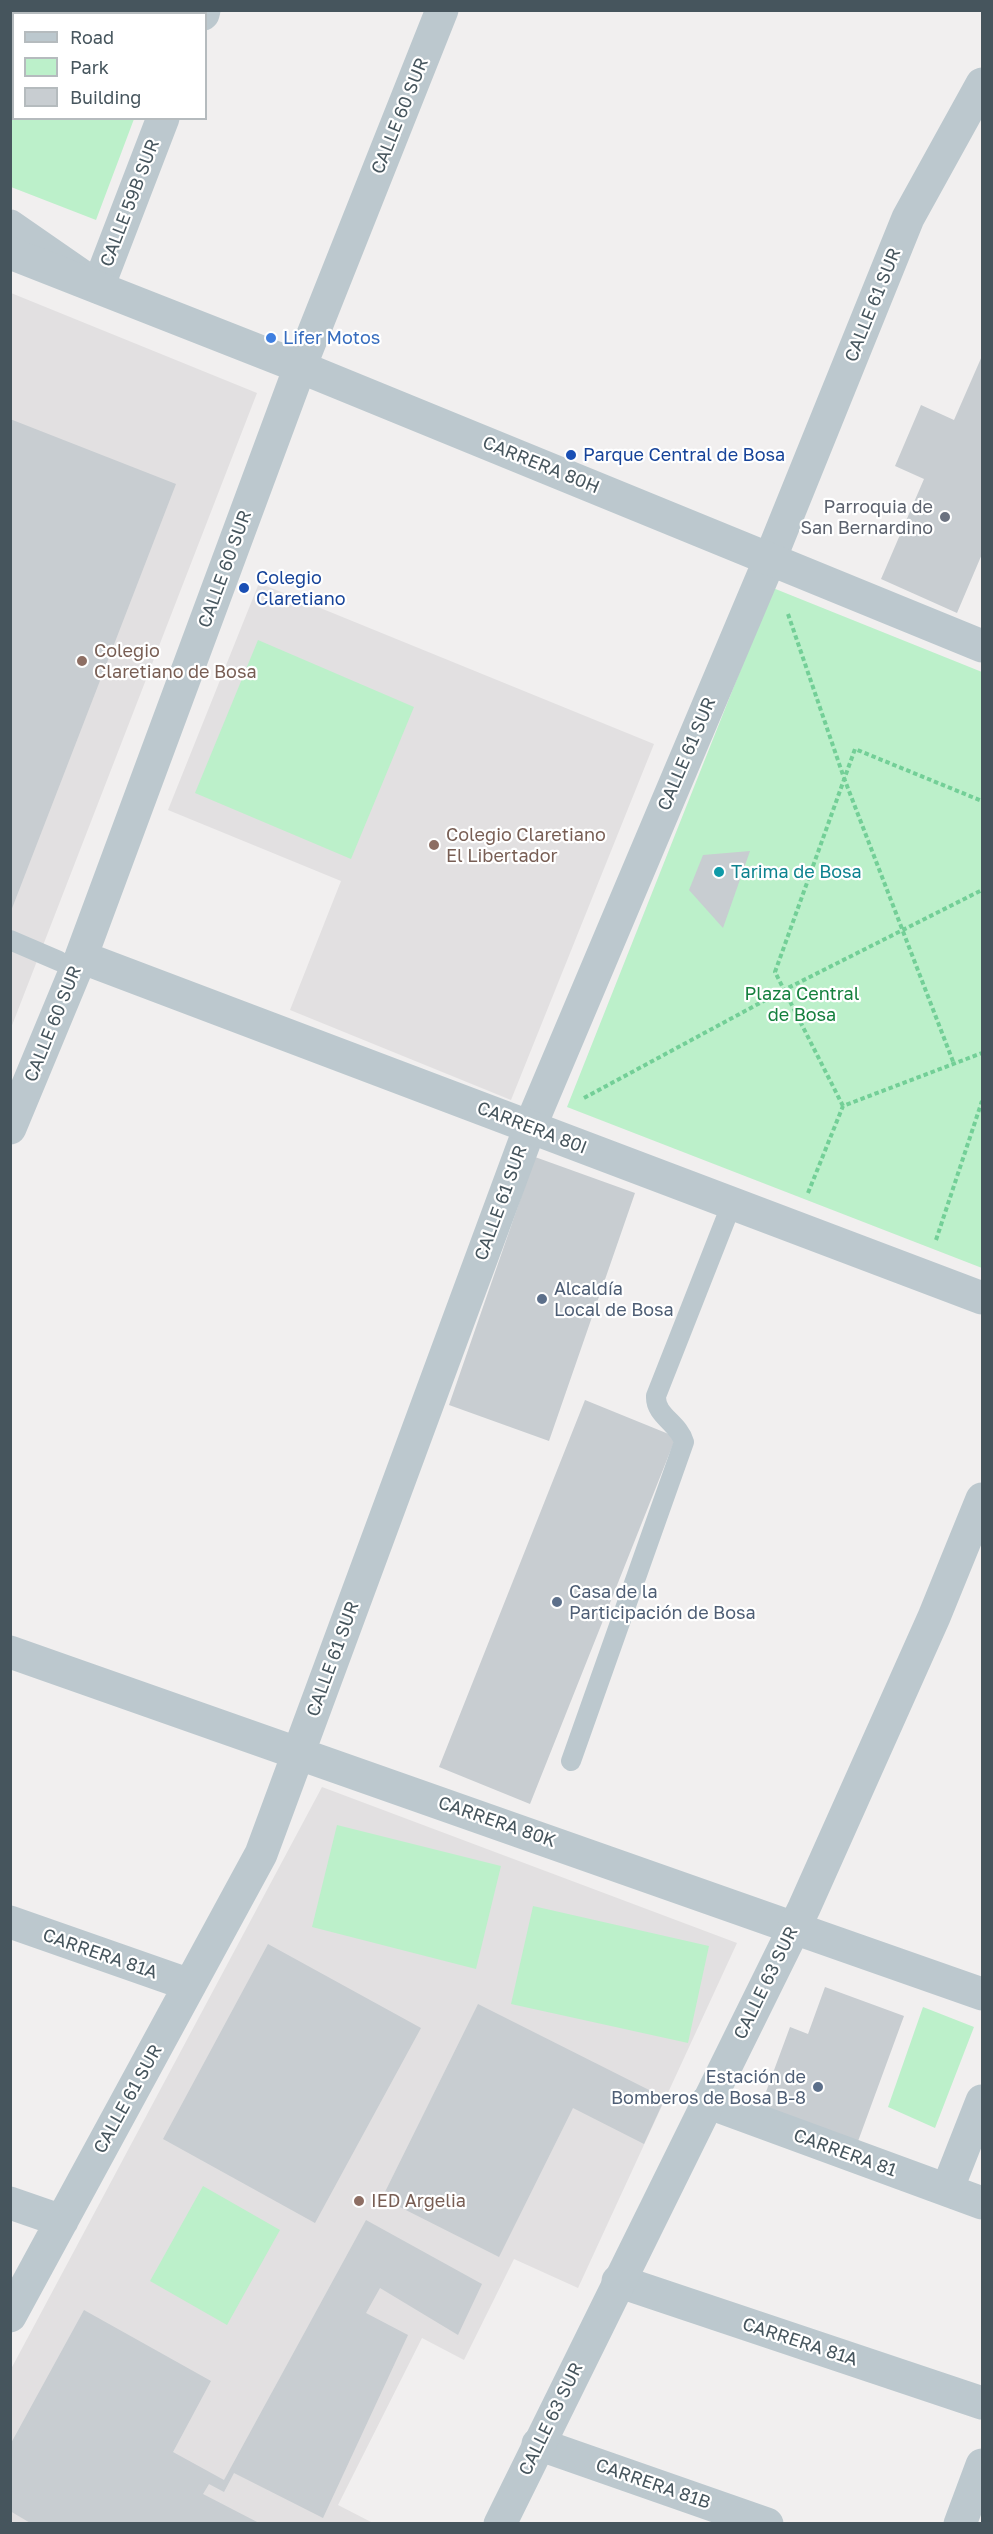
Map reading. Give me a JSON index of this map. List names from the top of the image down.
{
  "streets": {
    "street": [
      "CALLE 60 SUR",
      "CALLE 59B SUR",
      "CALLE 61 SUR",
      "CARRERA 80H",
      "CARRERA 80I",
      "CARRERA 80K",
      "CARRERA 81A",
      "CALLE 63 SUR",
      "CARRERA 81",
      "CARRERA 81B"
    ]
  },
  "crossings": [
    ["CALLE 60 SUR", "CARRERA 80H"],
    ["CALLE 60 SUR", "CARRERA 80I"],
    ["CALLE 59B SUR", "CARRERA 80H"],
    ["CALLE 61 SUR", "CARRERA 80H"],
    ["CALLE 61 SUR", "CARRERA 80I"],
    ["CALLE 61 SUR", "CARRERA 80K"],
    ["CALLE 61 SUR", "CARRERA 81A"],
    ["CARRERA 80K", "CALLE 63 SUR"],
    ["CARRERA 81A", "CALLE 63 SUR"],
    ["CALLE 63 SUR", "CARRERA 81"],
    ["CALLE 63 SUR", "CARRERA 81B"]
  ],
  "parks": ["Plaza Central de Bosa"],
  "places": [
    "Lifer Motos",
    "Parque Central de Bosa",
    "Parroquia de San Bernardino",
    "Colegio Claretiano",
    "Colegio Claretiano de Bosa",
    "Colegio Claretiano El Libertador",
    "Tarima de Bosa",
    "Alcaldía Local de Bosa",
    "Casa de la Participación de Bosa",
    "Estación de Bomberos de Bosa B-8",
    "IED Argelia"
  ],
  "legend": ["Road", "Park", "Building"]
}
